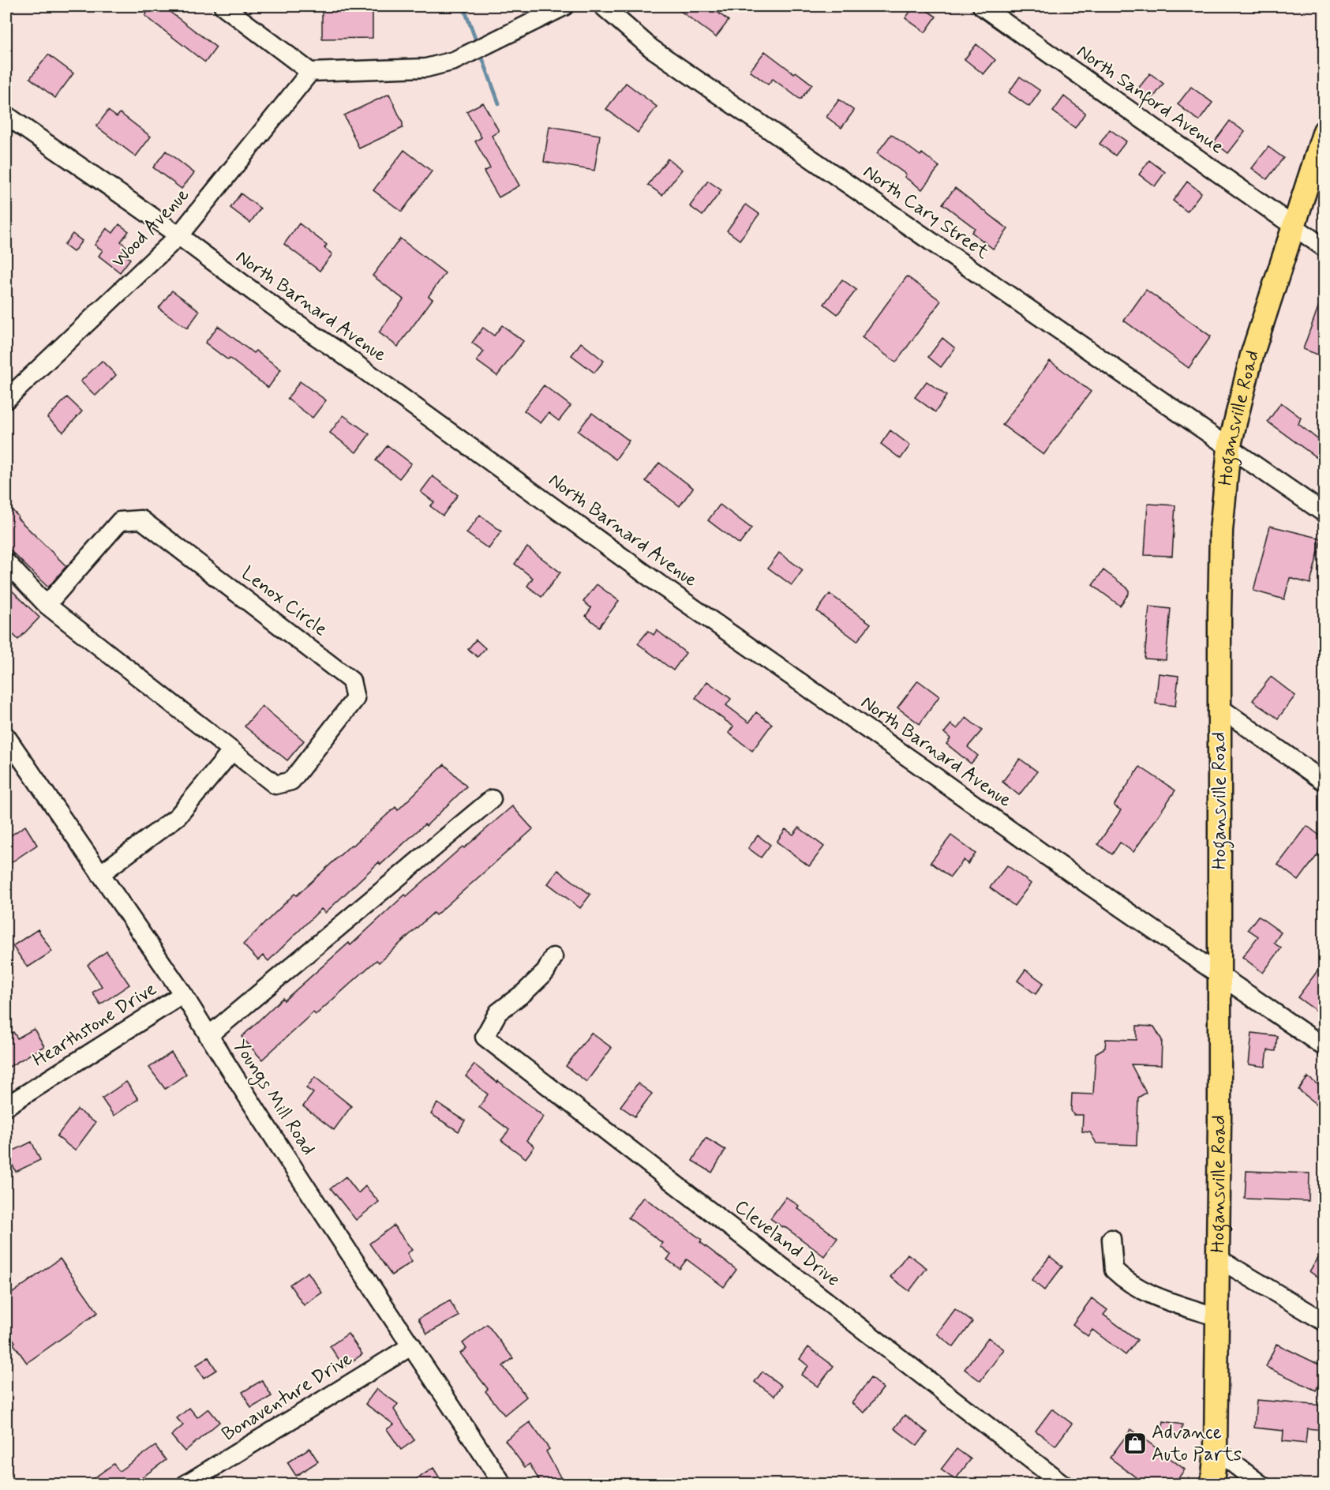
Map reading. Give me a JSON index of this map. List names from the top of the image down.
{
  "streets": {
    "main road": ["Hogansville Road"],
    "street": [
      "North Sanford Avenue",
      "North Cary Street",
      "Wood Avenue",
      "North Barnard Avenue",
      "Lenox Circle",
      "Hearthstone Drive",
      "Youngs Mill Road",
      "Cleveland Drive",
      "Bonaventure Drive"
    ]
  },
  "crossings": [
    ["North Sanford Avenue", "Hogansville Road"],
    ["North Cary Street", "Hogansville Road"],
    ["Wood Avenue", "North Barnard Avenue"],
    ["North Barnard Avenue", "Hogansville Road"],
    ["Hearthstone Drive", "Youngs Mill Road"],
    ["Youngs Mill Road", "Bonaventure Drive"]
  ],
  "places": {
    "shop": ["Advance Auto Parts"]
  }
}
